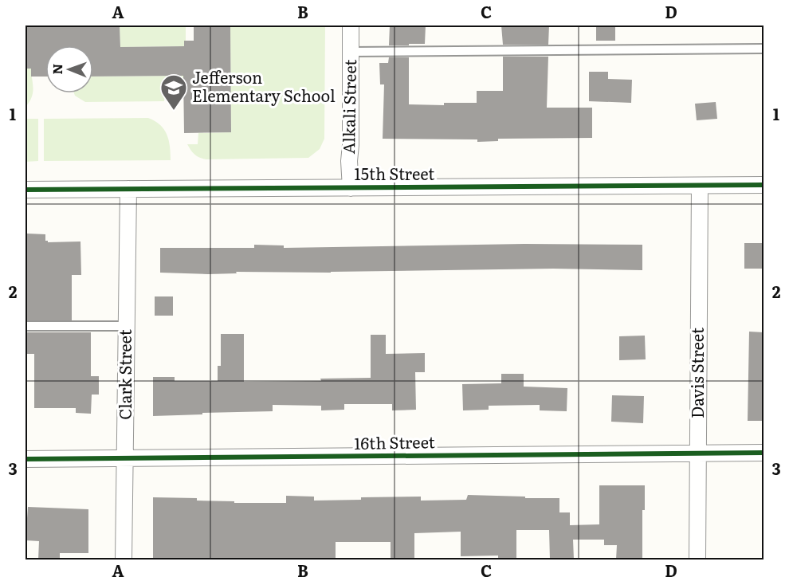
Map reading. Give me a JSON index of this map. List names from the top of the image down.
{
  "streets": {
    "street": [
      "Alkali Street",
      "15th Street",
      "Davis Street",
      "Clark Street",
      "16th Street"
    ]
  },
  "crossings": [
    ["Alkali Street", "15th Street"],
    ["15th Street", "Davis Street"],
    ["15th Street", "Clark Street"],
    ["Davis Street", "16th Street"],
    ["Clark Street", "16th Street"]
  ],
  "places": {
    "school or university": ["Jefferson Elementary School"]
  },
  "north": "left",
  "grid": {
    "columns": [
      "A",
      "B",
      "C",
      "D"
    ],
    "rows": ["1", "2", "3"]
  }
}
